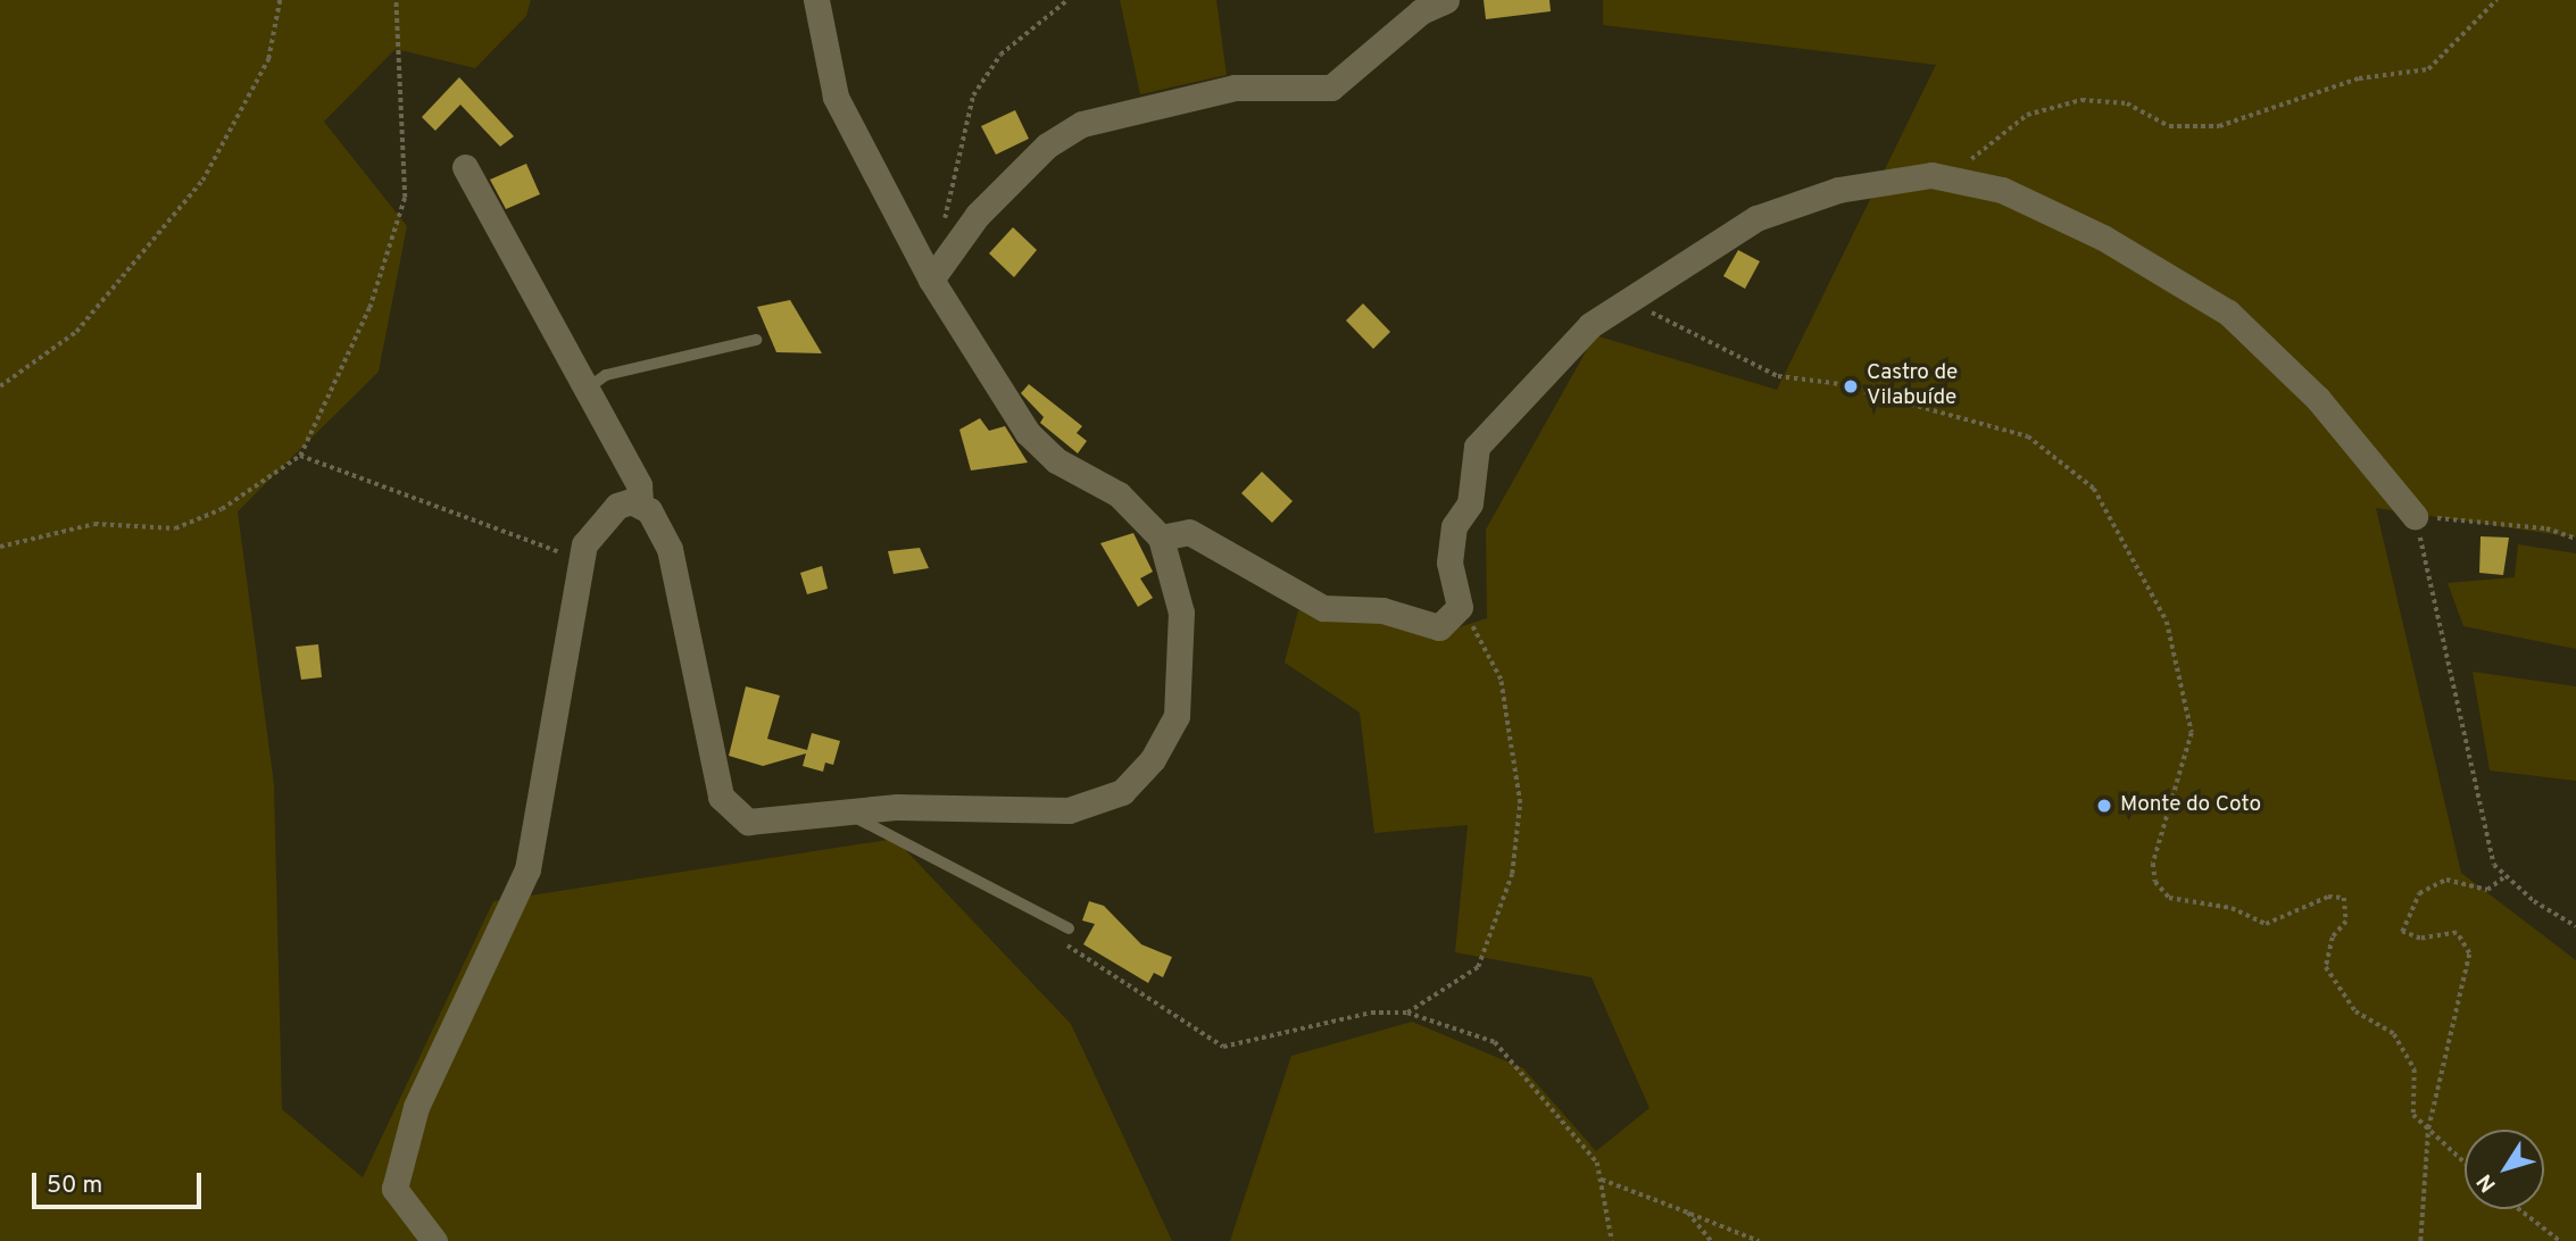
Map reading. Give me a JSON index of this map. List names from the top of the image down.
{
  "places": ["Castro de Vilabuíde", "Monte do Coto"],
  "scale_bar": "50 m",
  "north": "bottom left"
}
